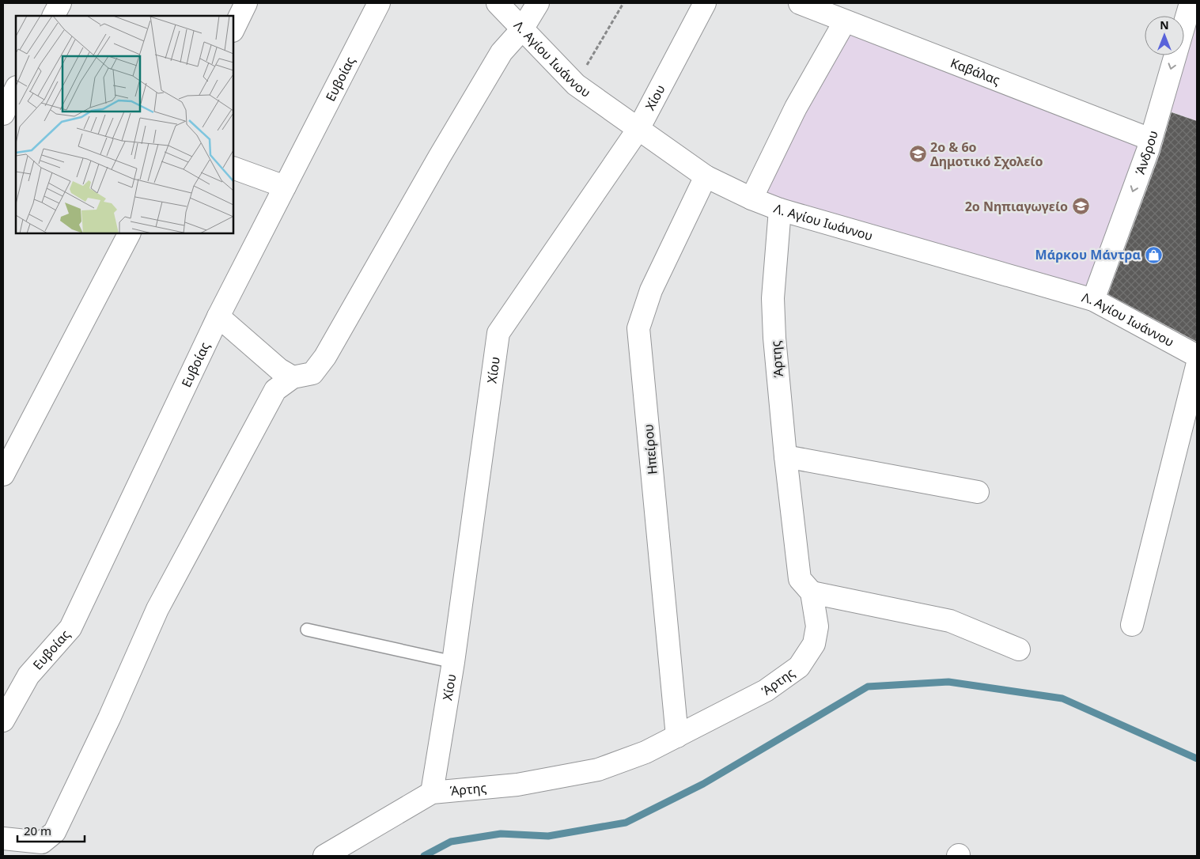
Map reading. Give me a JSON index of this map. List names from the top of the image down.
{
  "streets": {
    "street": [
      "Λ. Αγίου Ιωάννου",
      "Καβάλας",
      "Ευβοίας",
      "Χίου",
      "Άνδρου",
      "Άρτης",
      "Ηπείρου"
    ]
  },
  "crossings": [
    ["Λ. Αγίου Ιωάννου", "Χίου"],
    ["Λ. Αγίου Ιωάννου", "Άνδρου"],
    ["Λ. Αγίου Ιωάννου", "Άρτης"],
    ["Λ. Αγίου Ιωάννου", "Ηπείρου"],
    ["Καβάλας", "Άνδρου"],
    ["Χίου", "Άρτης"],
    ["Άρτης", "Ηπείρου"]
  ],
  "one_way": ["Άνδρου"],
  "places": {
    "school or university": ["2ο & 6ο Δημοτικό Σχολείο", "2ο Νηπιαγωγείο"],
    "shop": ["Μάρκου Μάντρα"]
  },
  "scale_bar": "20 m",
  "north": "top"
}
